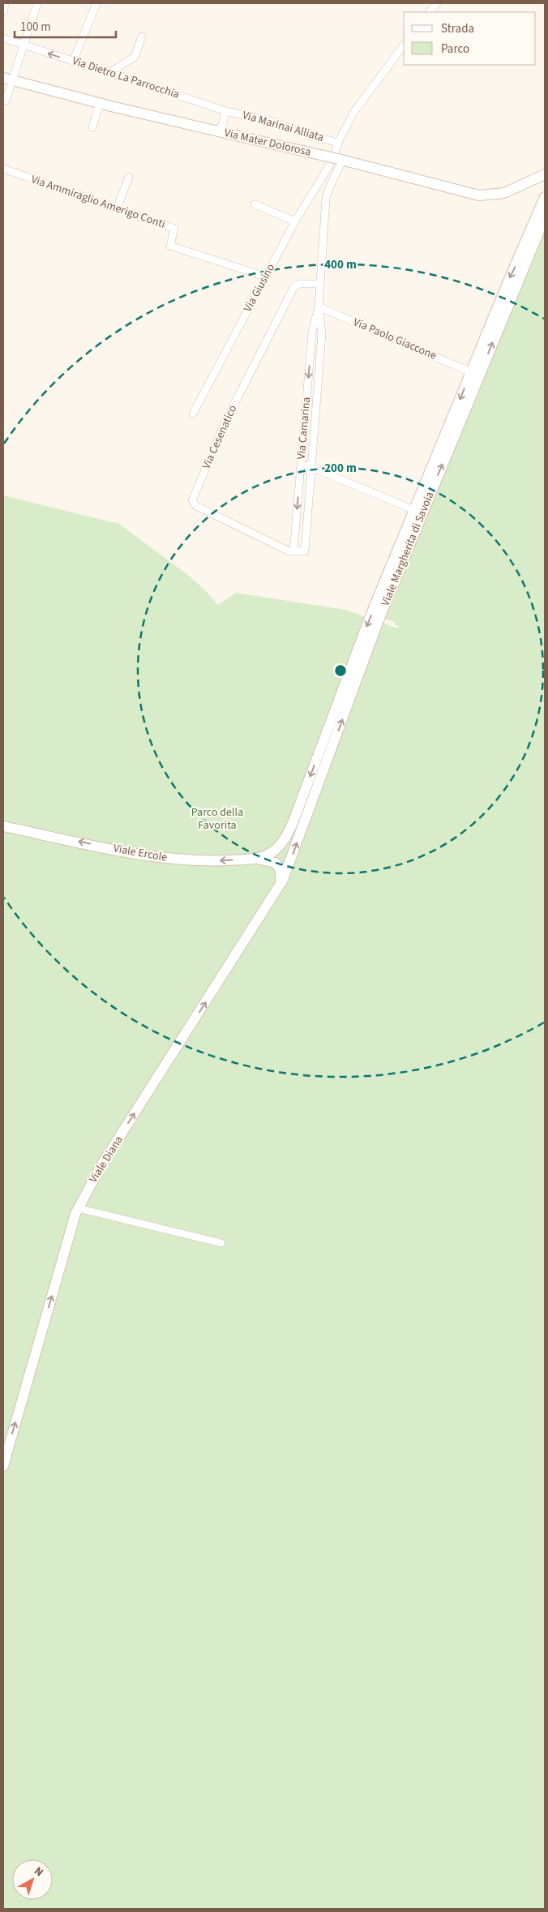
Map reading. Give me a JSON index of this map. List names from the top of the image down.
{
  "streets": {
    "street": [
      "Via Dietro La Parrocchia",
      "Via Marinai Alliata",
      "Via Mater Dolorosa",
      "Via Ammiraglio Amerigo Conti",
      "Via Giusino",
      "Via Paolo Giaccone",
      "Via Camarina",
      "Via Cesenatico",
      "Viale Margherita di Savoia",
      "Viale Ercole",
      "Viale Diana"
    ]
  },
  "crossings": [
    ["Via Dietro La Parrocchia", "Via Marinai Alliata"],
    ["Via Marinai Alliata", "Via Giusino"],
    ["Via Mater Dolorosa", "Via Giusino"],
    ["Via Mater Dolorosa", "Via Camarina"],
    ["Via Ammiraglio Amerigo Conti", "Via Giusino"],
    ["Via Giusino", "Via Camarina"],
    ["Via Paolo Giaccone", "Via Camarina"],
    ["Via Paolo Giaccone", "Viale Margherita di Savoia"],
    ["Via Camarina", "Via Cesenatico"],
    ["Viale Margherita di Savoia", "Viale Ercole"],
    ["Viale Margherita di Savoia", "Viale Diana"]
  ],
  "one_way": ["Viale Ercole", "Viale Diana"],
  "parks": ["Parco della Favorita"],
  "legend": ["Strada", "Parco"],
  "scale_bar": "100 m",
  "north": "top right",
  "rings": ["400 m", "200 m"]
}
